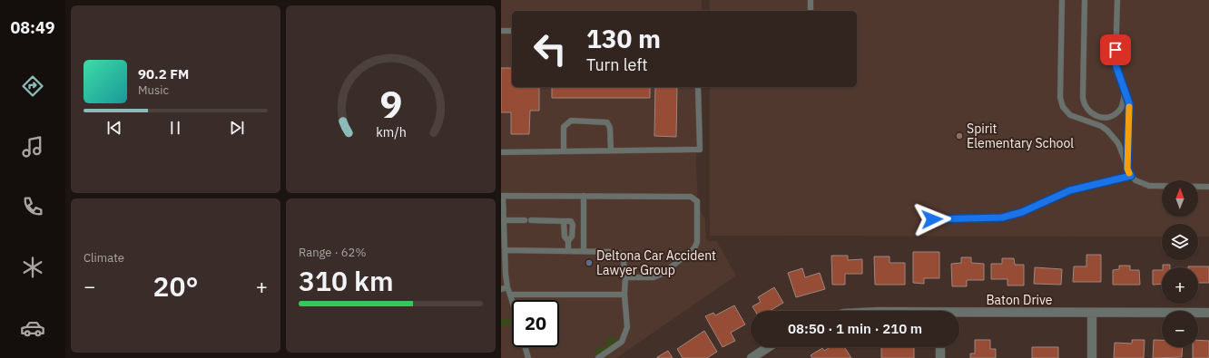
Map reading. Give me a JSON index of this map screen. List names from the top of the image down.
{
  "streets": {
    "street": ["Baton Drive"]
  },
  "places": ["Spirit Elementary School", "Deltona Car Accident Lawyer Group"],
  "north": "top",
  "page": {
    "tabs": "08:49",
    "turn": ["130 m", "Turn left"],
    "song": ["90.2 FM", "Music"],
    "map_buttons": ["+", "−"],
    "tile": [
      "Climate",
      ["Range · 62%", "310 km"]
    ],
    "heat": ["−", "20°", "+"],
    "limit": "20",
    "trip": "08:50 · 1 min · 210 m",
    "gauge": ["9", "km/h"]
  }
}
